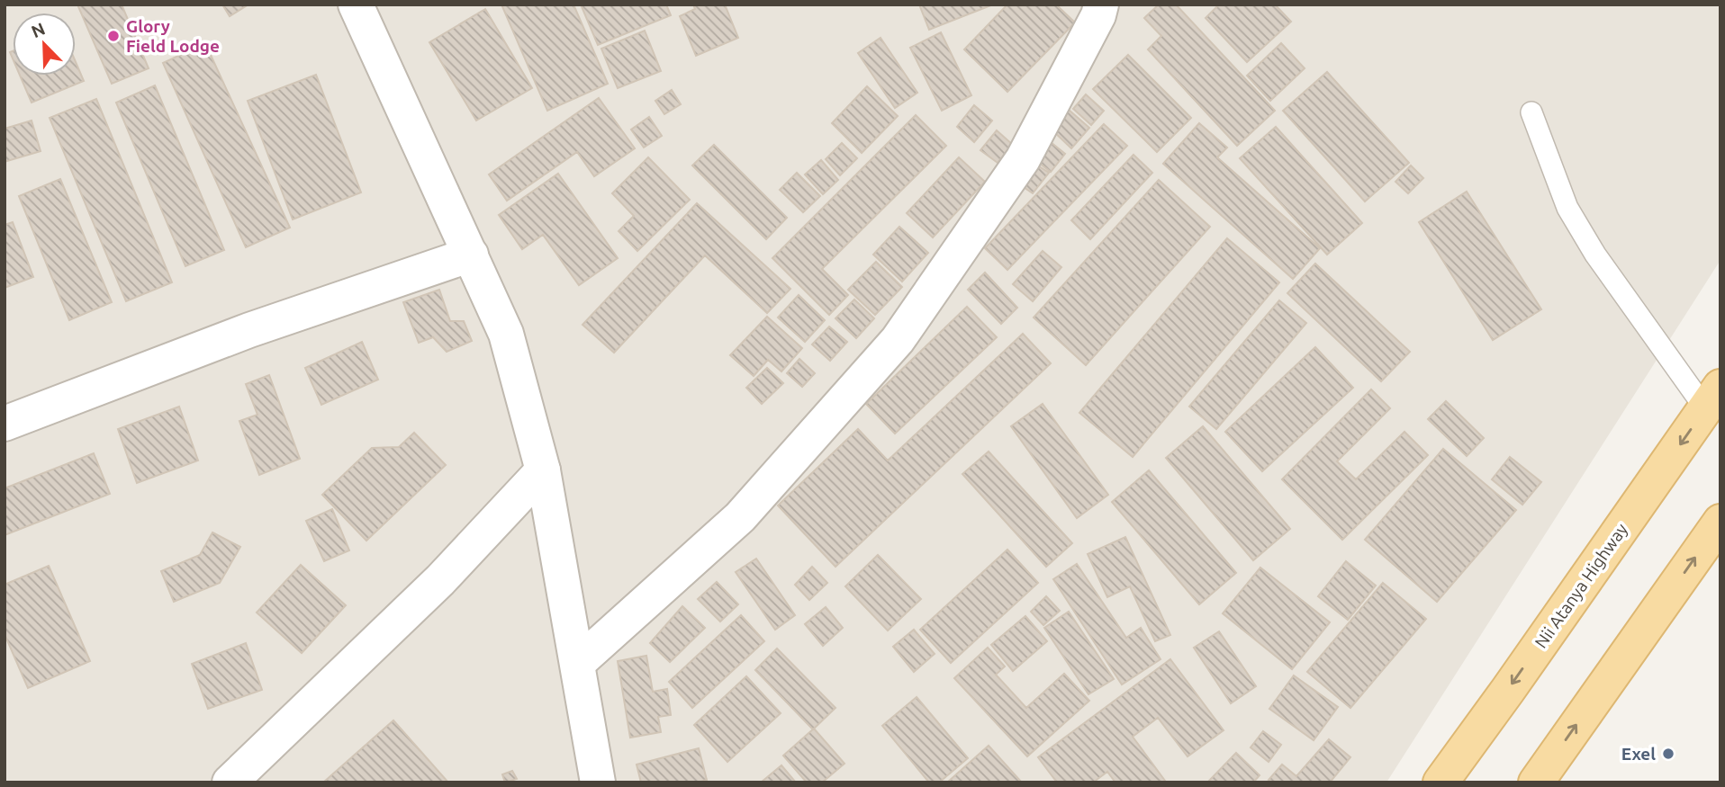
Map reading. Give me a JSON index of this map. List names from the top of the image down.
{
  "streets": {
    "main road": ["Nii Atanya Highway"]
  },
  "places": ["Glory Field Lodge", "Exel"],
  "north": "top left"
}
